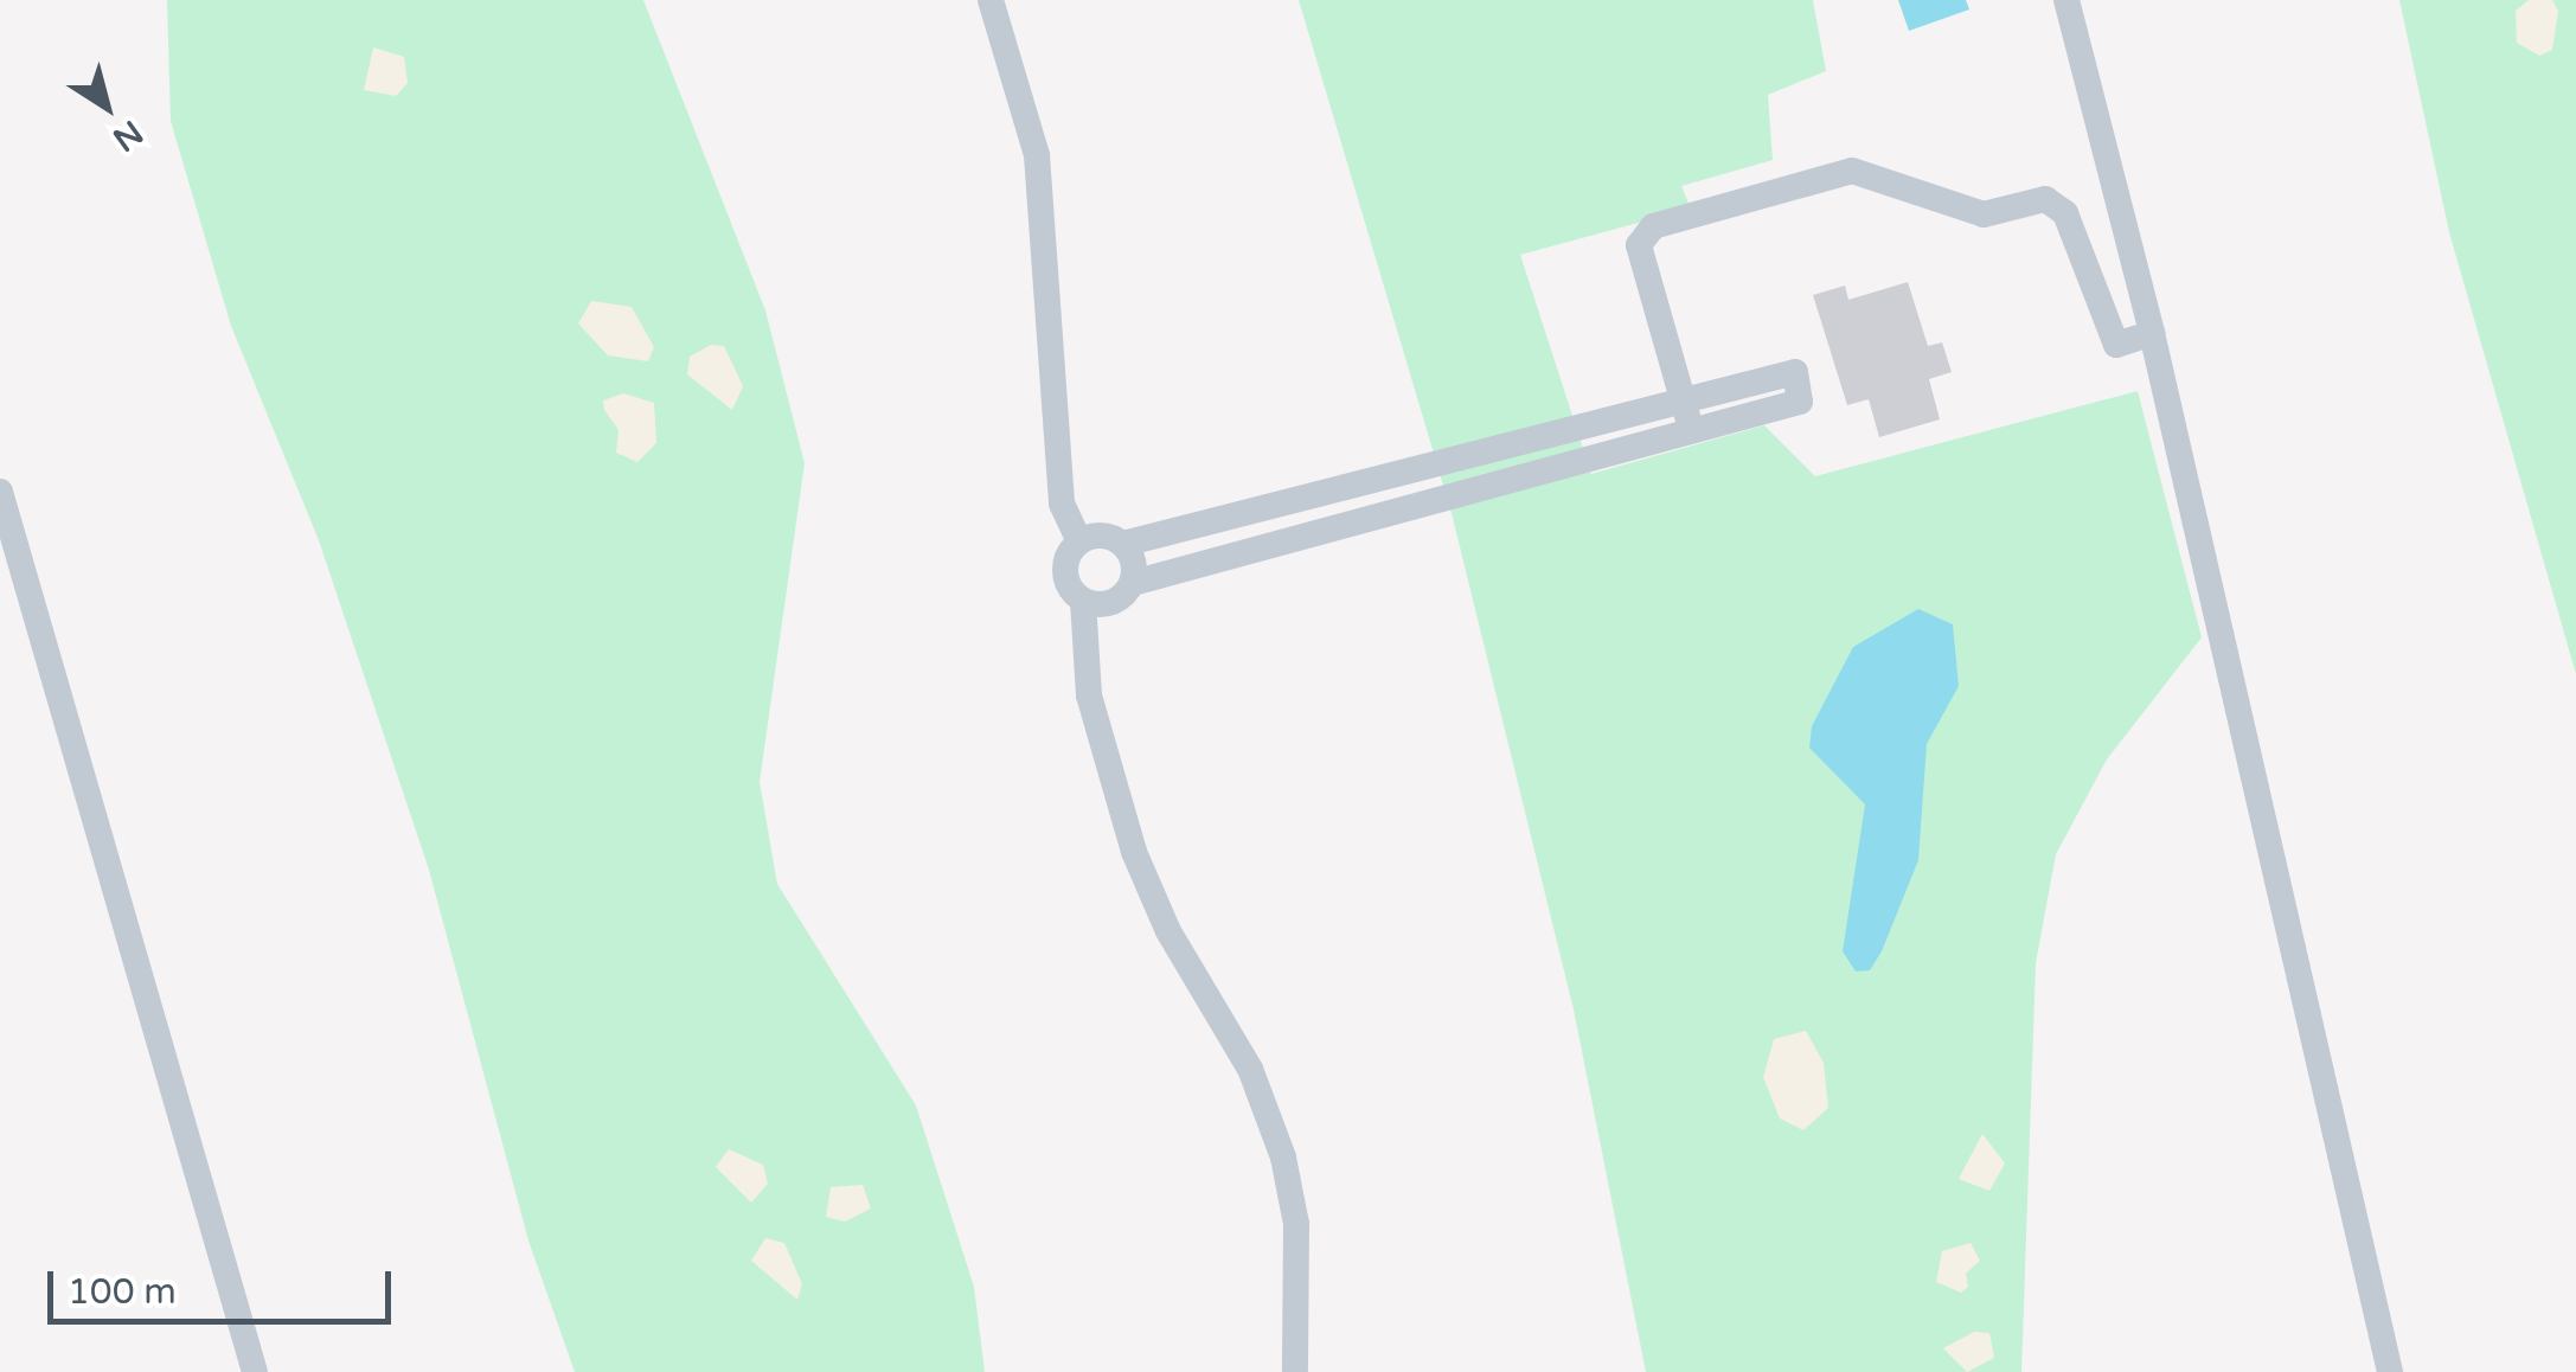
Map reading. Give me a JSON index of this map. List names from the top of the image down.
{
  "scale_bar": "100 m",
  "north": "bottom right"
}
